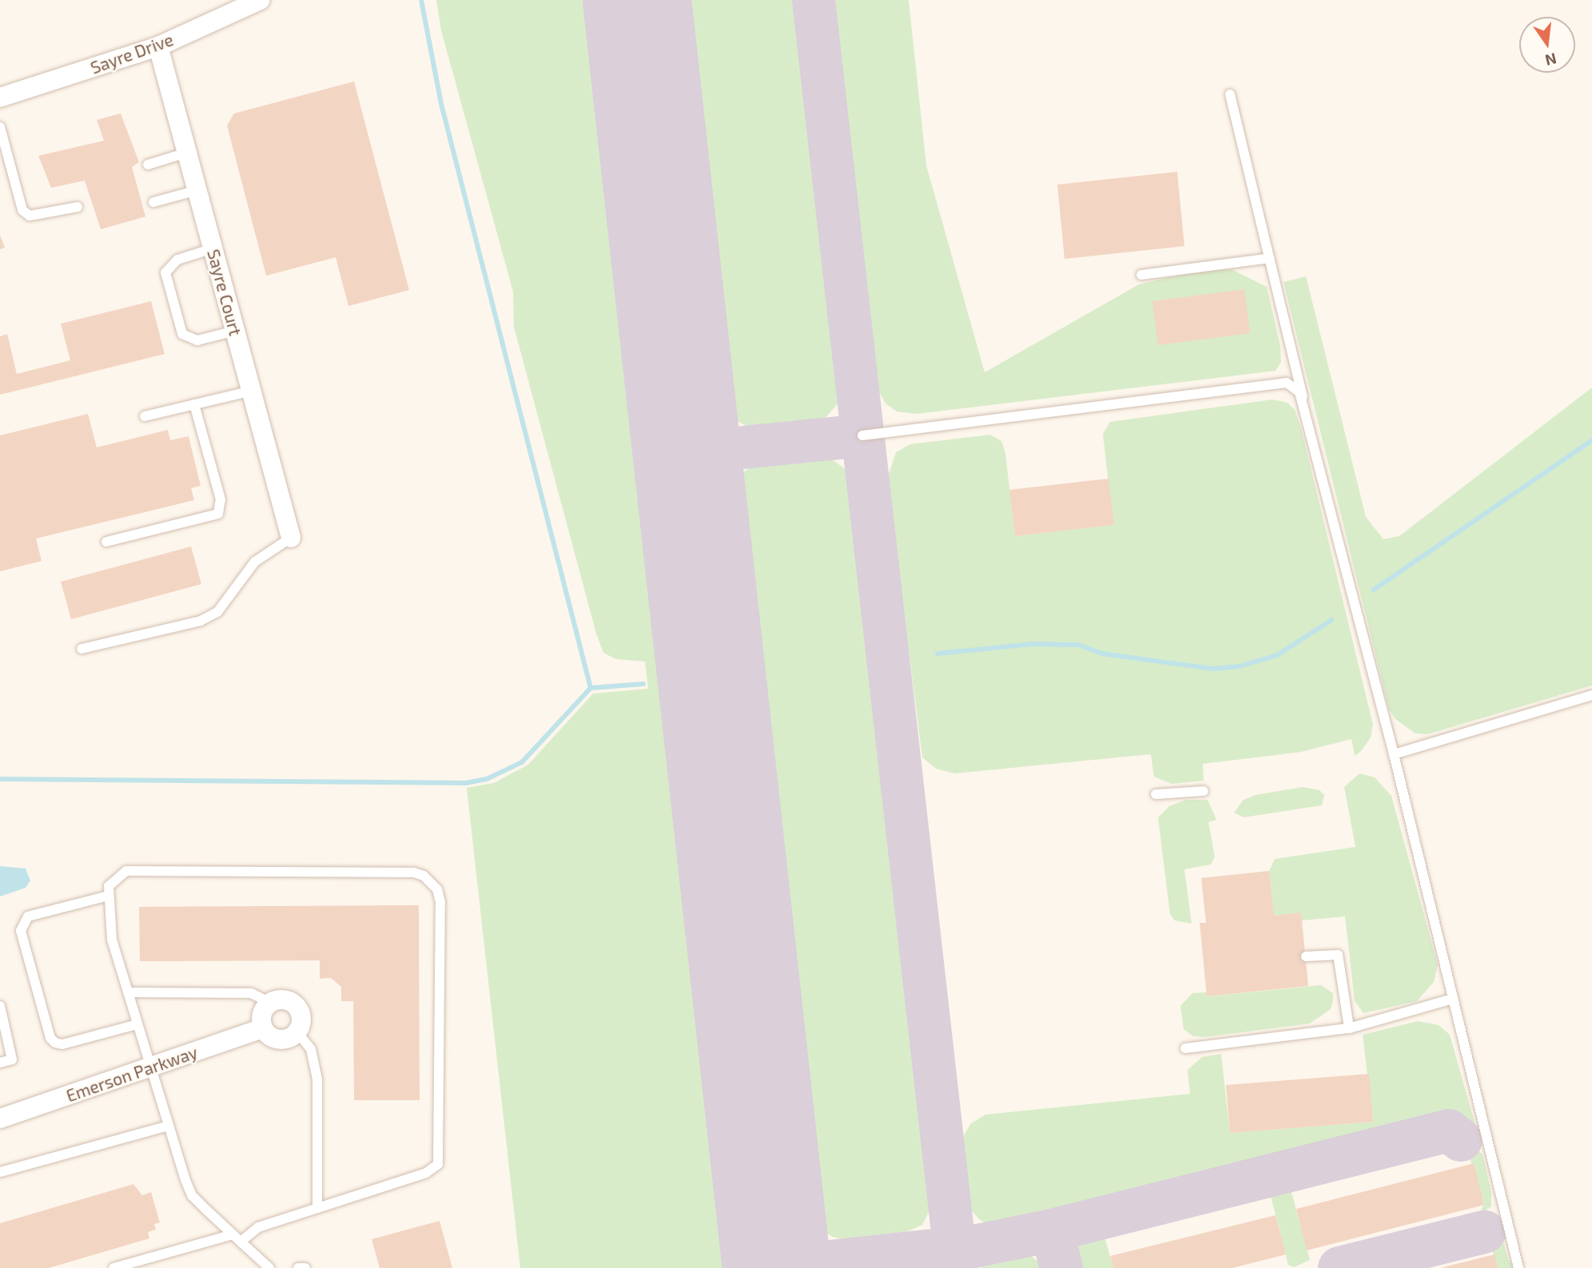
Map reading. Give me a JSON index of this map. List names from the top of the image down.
{
  "streets": {
    "street": ["Sayre Drive", "Sayre Court", "Emerson Parkway"]
  },
  "crossings": [
    ["Sayre Drive", "Sayre Court"]
  ],
  "north": "bottom"
}
